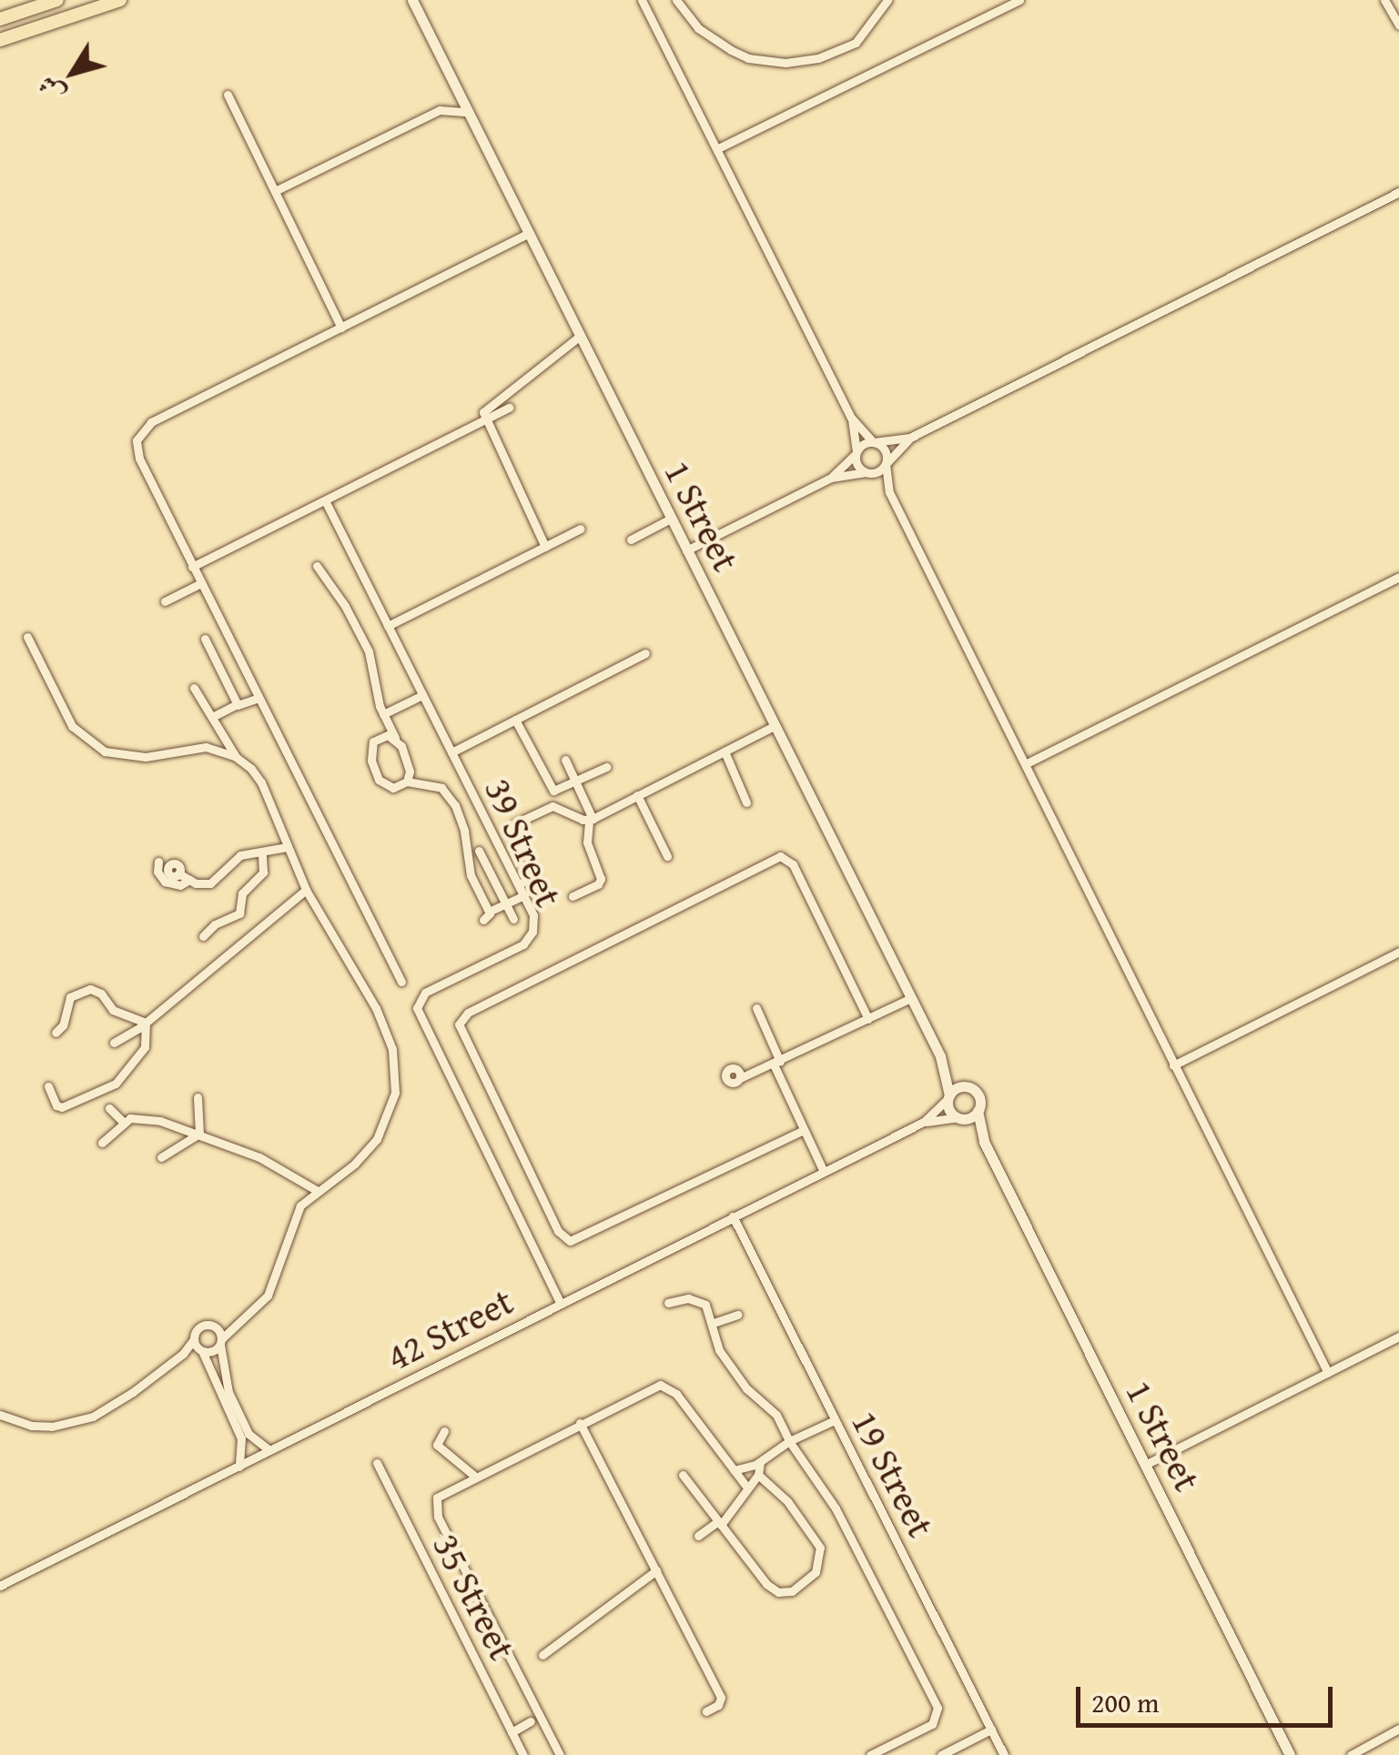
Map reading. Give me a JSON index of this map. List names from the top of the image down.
{
  "streets": {
    "street": [
      "1 Street",
      "39 Street",
      "42 Street",
      "19 Street",
      "35 Street"
    ]
  },
  "crossings": [
    ["1 Street", "42 Street"],
    ["39 Street", "42 Street"],
    ["42 Street", "19 Street"]
  ],
  "scale_bar": "200 m",
  "north": "bottom left"
}
